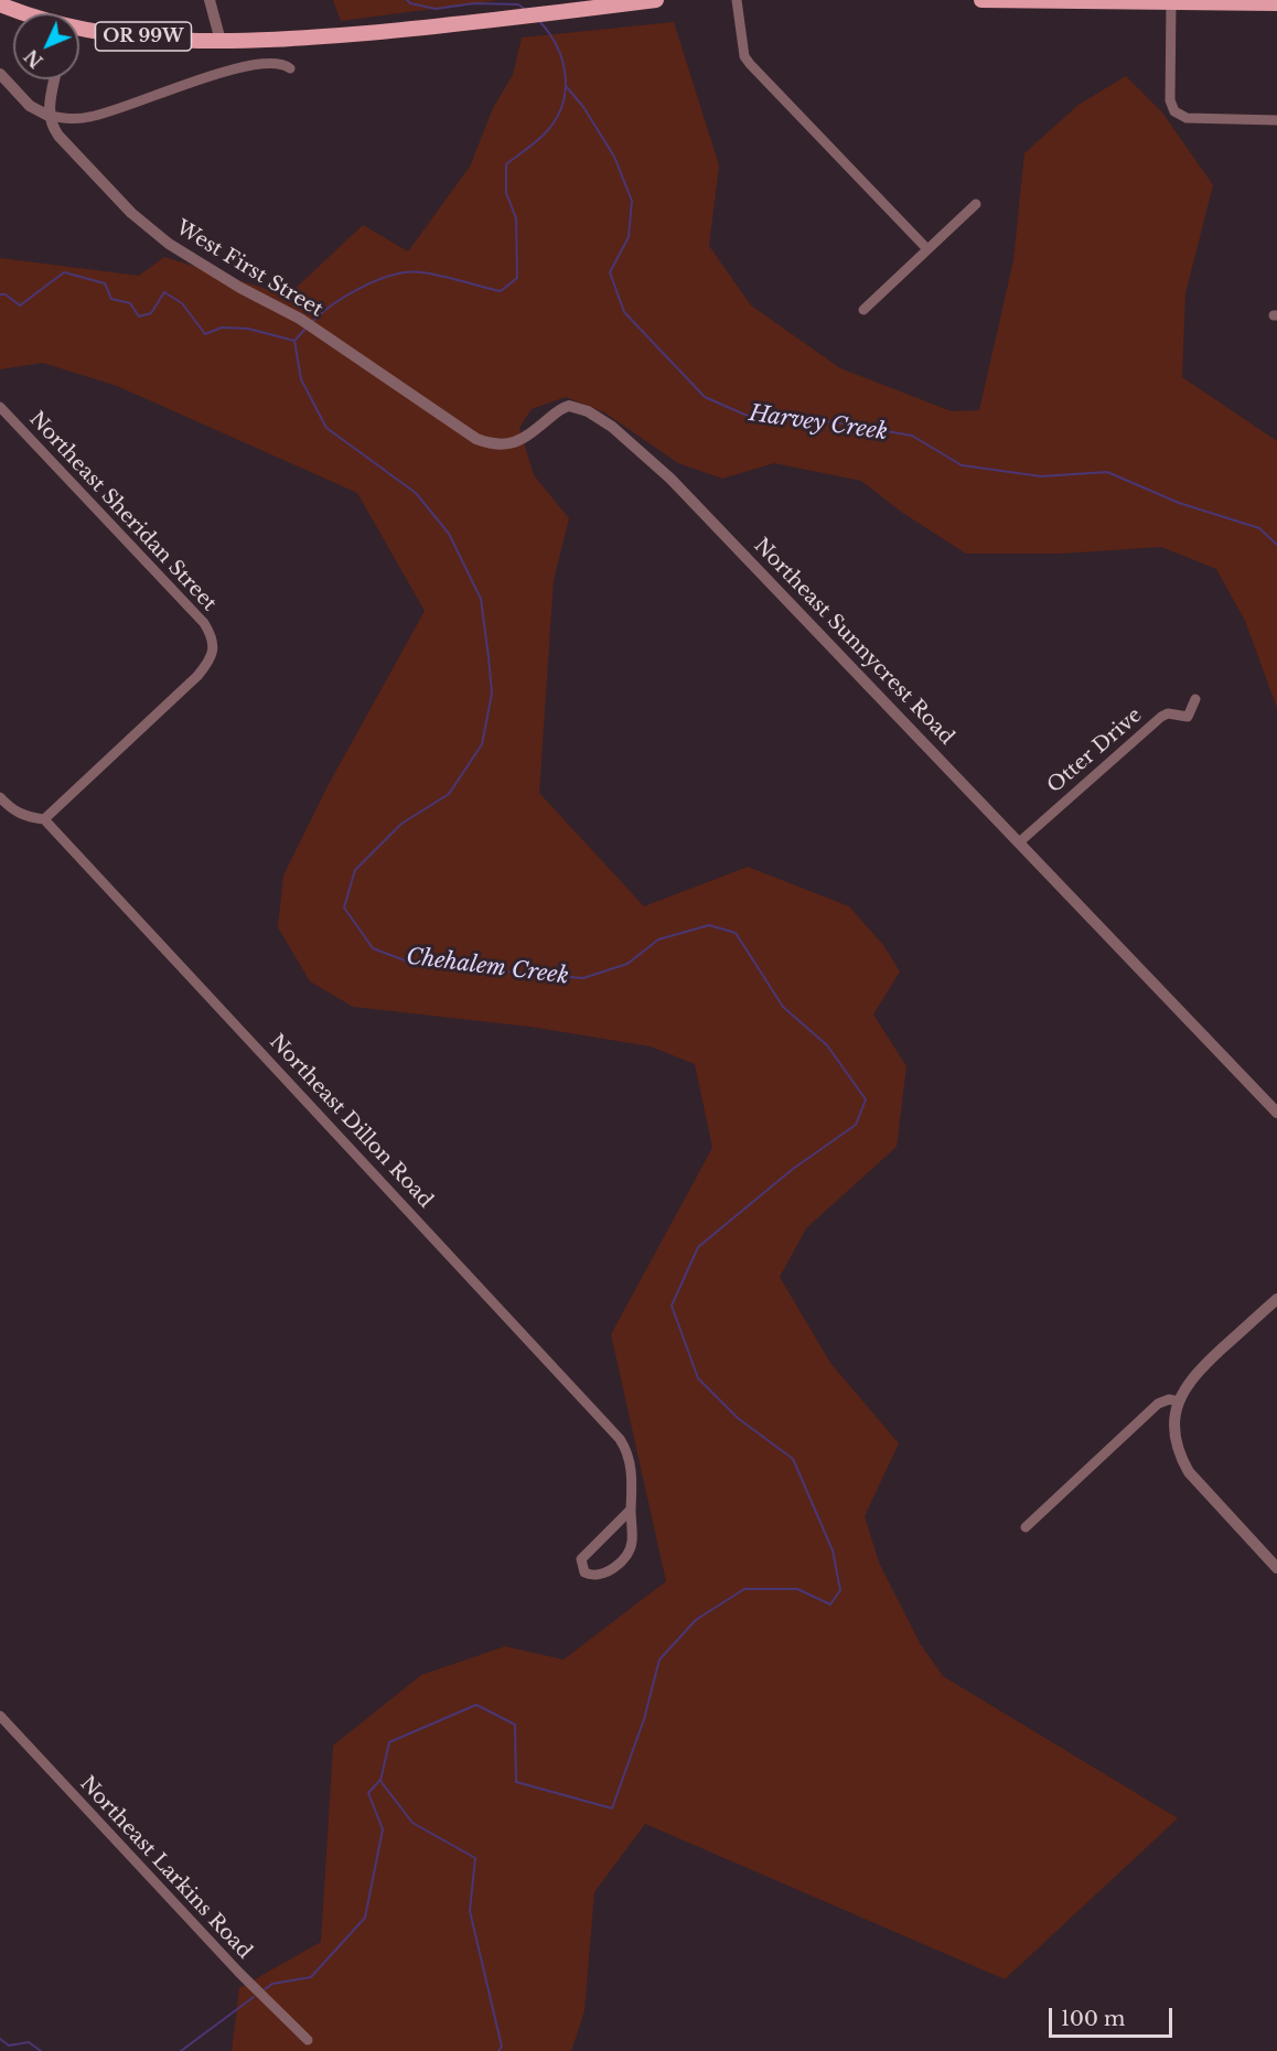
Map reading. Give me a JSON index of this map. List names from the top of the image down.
{
  "streets": {
    "main road": ["OR 99W"],
    "street": [
      "West First Street",
      "Northeast Sheridan Street",
      "Northeast Sunnycrest Road",
      "Otter Drive",
      "Northeast Dillon Road",
      "Northeast Larkins Road"
    ]
  },
  "crossings": [
    ["West First Street", "Northeast Sunnycrest Road"],
    ["Northeast Sheridan Street", "Northeast Dillon Road"],
    ["Northeast Sunnycrest Road", "Otter Drive"]
  ],
  "water": ["Harvey Creek", "Chehalem Creek"],
  "scale_bar": "100 m",
  "north": "bottom left"
}
